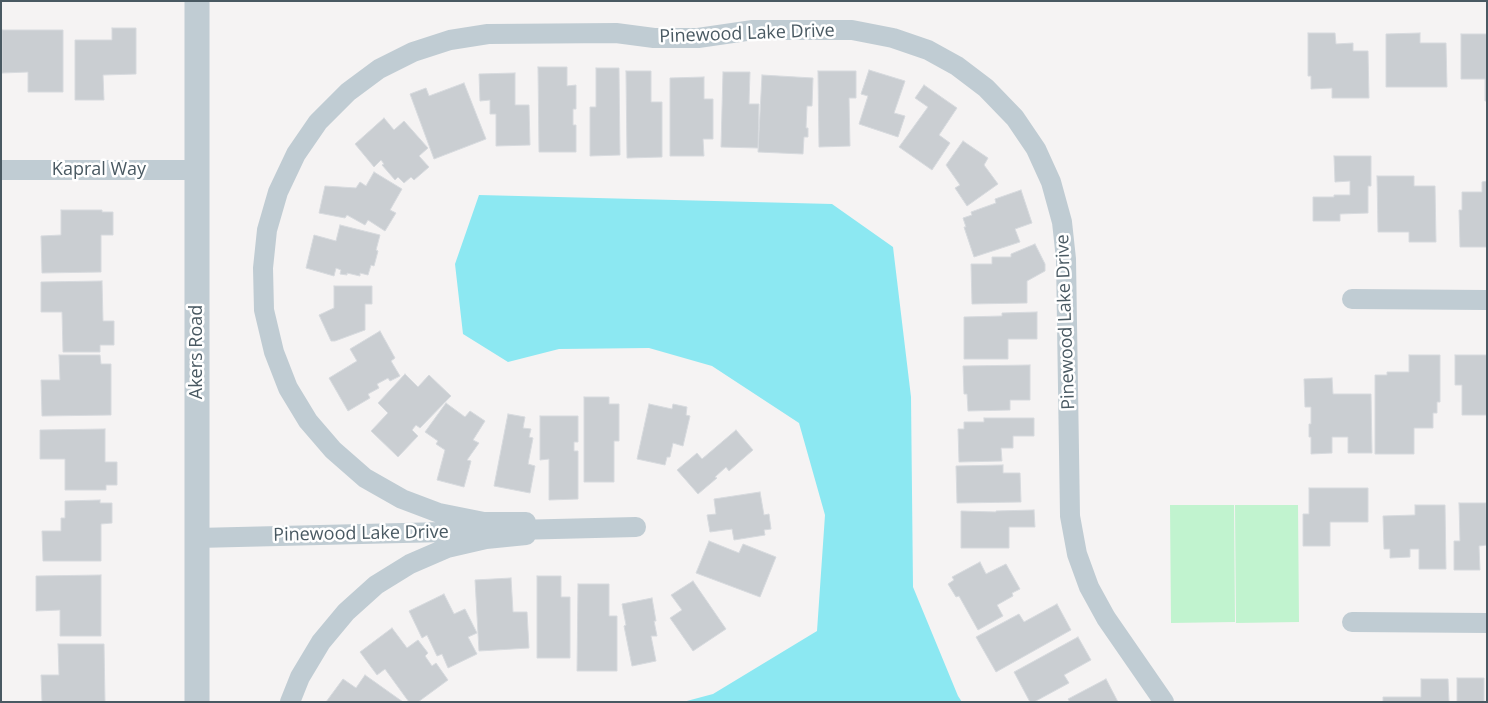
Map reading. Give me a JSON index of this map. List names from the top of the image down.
{
  "streets": {
    "street": ["Pinewood Lake Drive", "Kapral Way", "Akers Road"]
  },
  "crossings": [
    ["Pinewood Lake Drive", "Akers Road"],
    ["Kapral Way", "Akers Road"]
  ]
}
